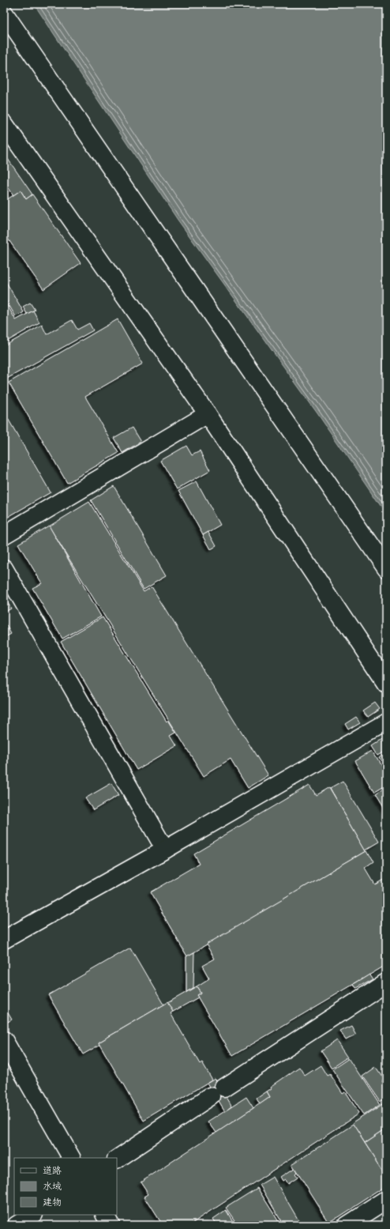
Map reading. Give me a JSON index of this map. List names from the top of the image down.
{
  "legend": ["道路", "水域", "建物"]
}
